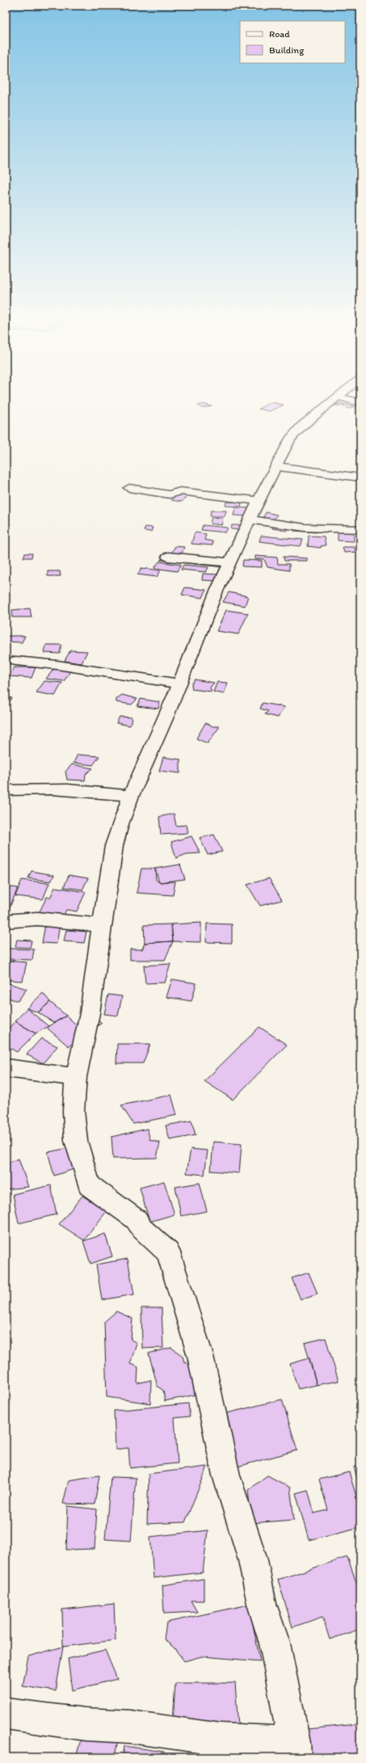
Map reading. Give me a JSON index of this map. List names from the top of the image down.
{
  "legend": ["Road", "Building"]
}
